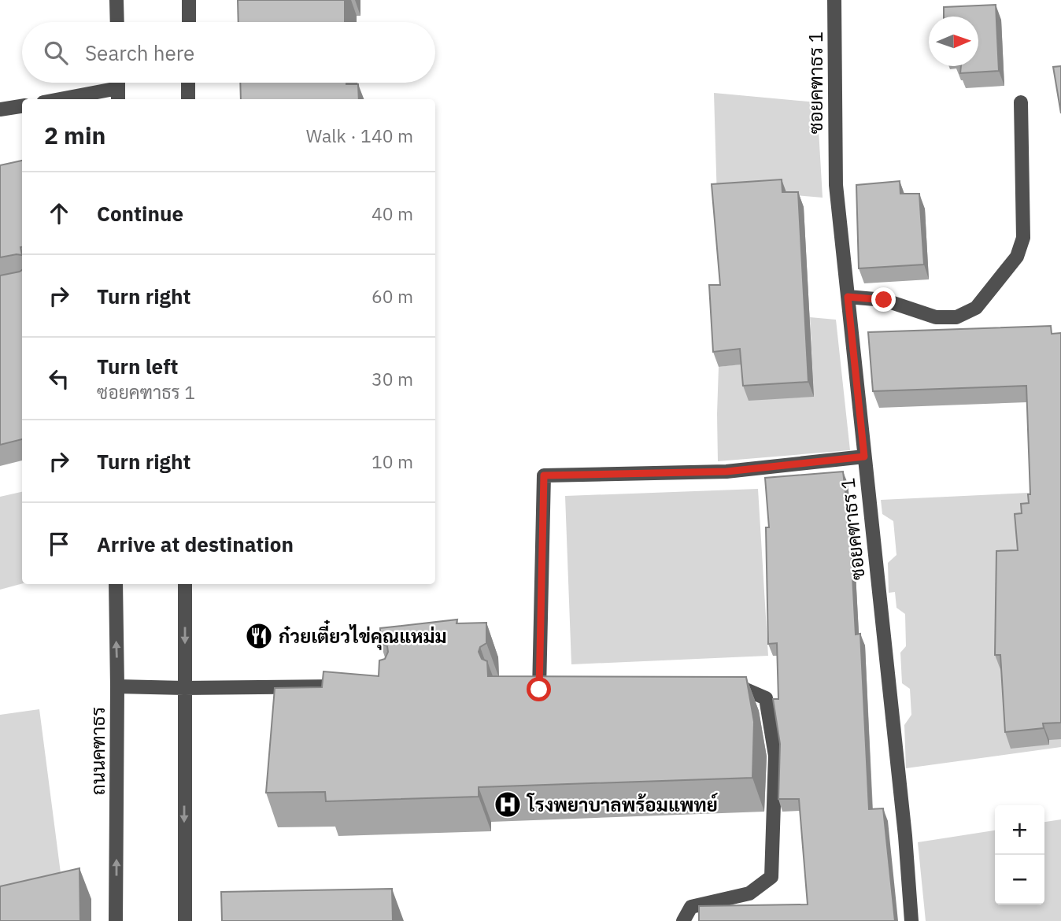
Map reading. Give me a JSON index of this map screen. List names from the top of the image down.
{
  "streets": {
    "street": ["ซอยคฑาธร 1", "ถนนคฑาธร"]
  },
  "places": {
    "restaurant": ["ก๋วยเตี๋ยวไข่คุณแหม่ม"],
    "hospital": ["โรงพยาบาลพร้อมแพทย์"]
  },
  "north": "right",
  "page": {
    "search": "Search here",
    "heading": ["2 min", "Walk · 140 m"],
    "list": [
      ["Continue", "40 m"],
      ["Turn right", "60 m"],
      ["Turn left", "ซอยคฑาธร 1", "30 m"],
      ["Turn right", "10 m"],
      "Arrive at destination"
    ],
    "map_buttons": ["+", "−"]
  }
}
